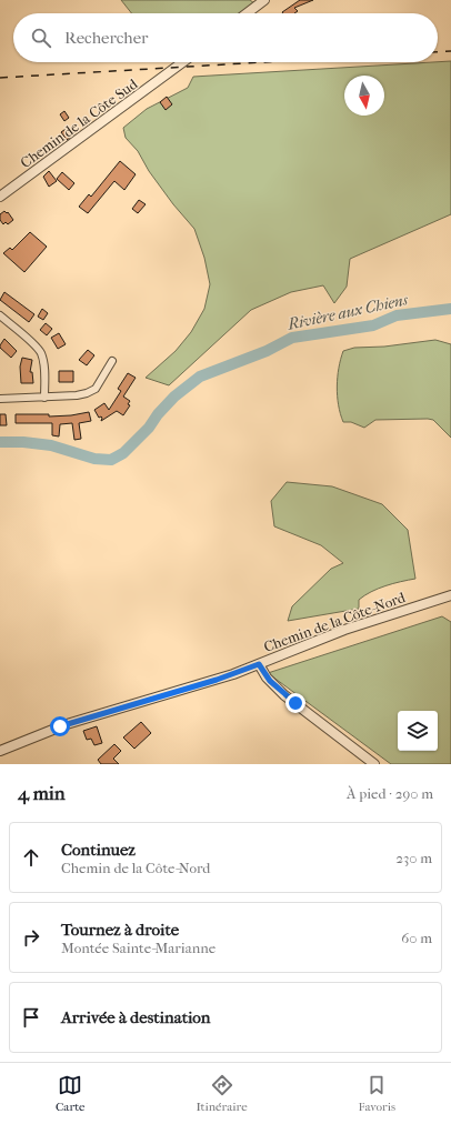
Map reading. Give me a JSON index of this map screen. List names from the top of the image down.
{
  "streets": {
    "street": ["Chemin de la Côte Sud", "Chemin de la Côte-Nord"]
  },
  "water": ["Rivière aux Chiens"],
  "north": "bottom",
  "page": {
    "search": "Rechercher",
    "heading": ["4 min", "À pied · 290 m"],
    "list": [
      ["Continuez", "Chemin de la Côte-Nord", "230 m"],
      ["Tournez à droite", "Montée Sainte-Marianne", "60 m"],
      "Arrivée à destination"
    ],
    "nav": ["Carte", "Itinéraire", "Favoris"]
  }
}
